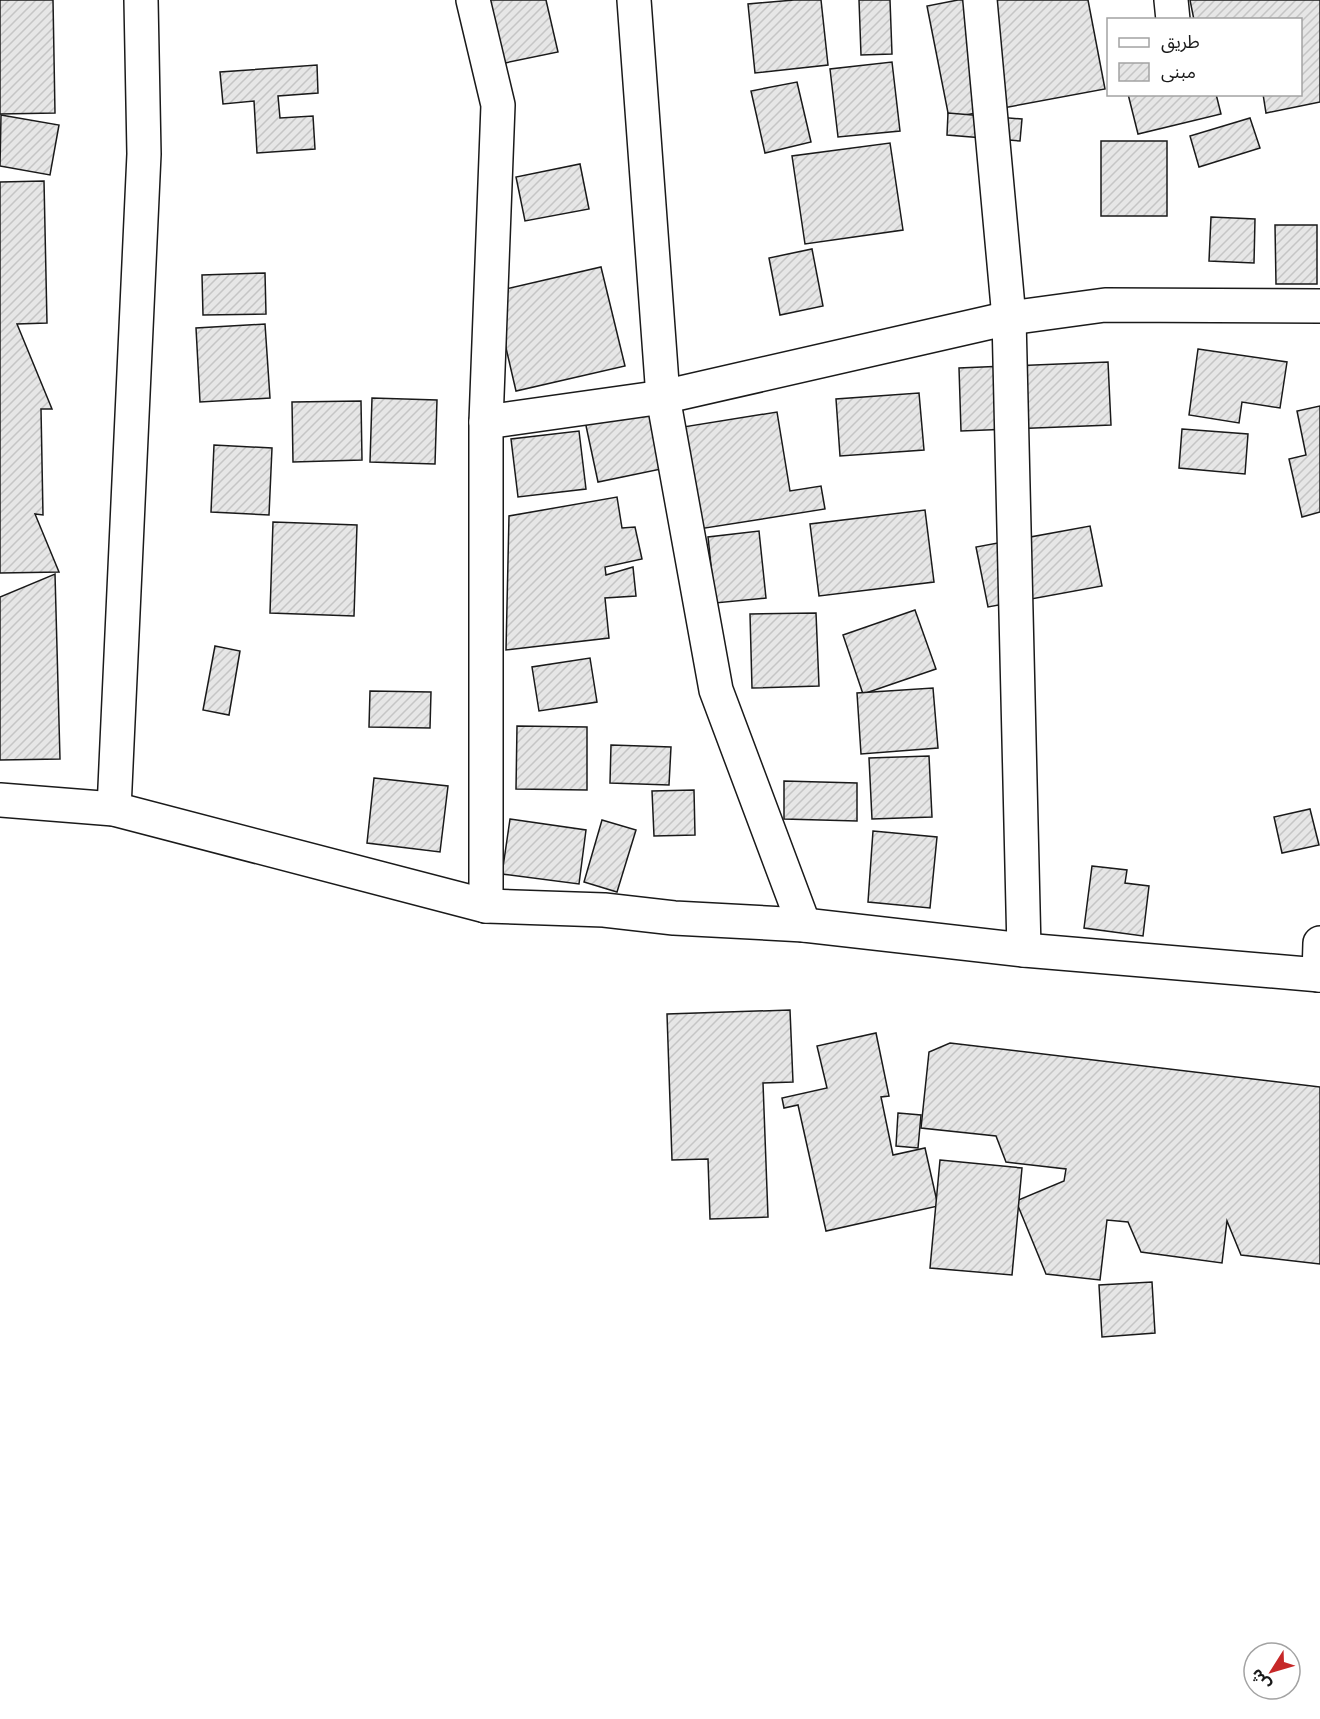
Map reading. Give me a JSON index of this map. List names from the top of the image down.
{
  "legend": ["طريق", "مبنى"],
  "north": "bottom left"
}
